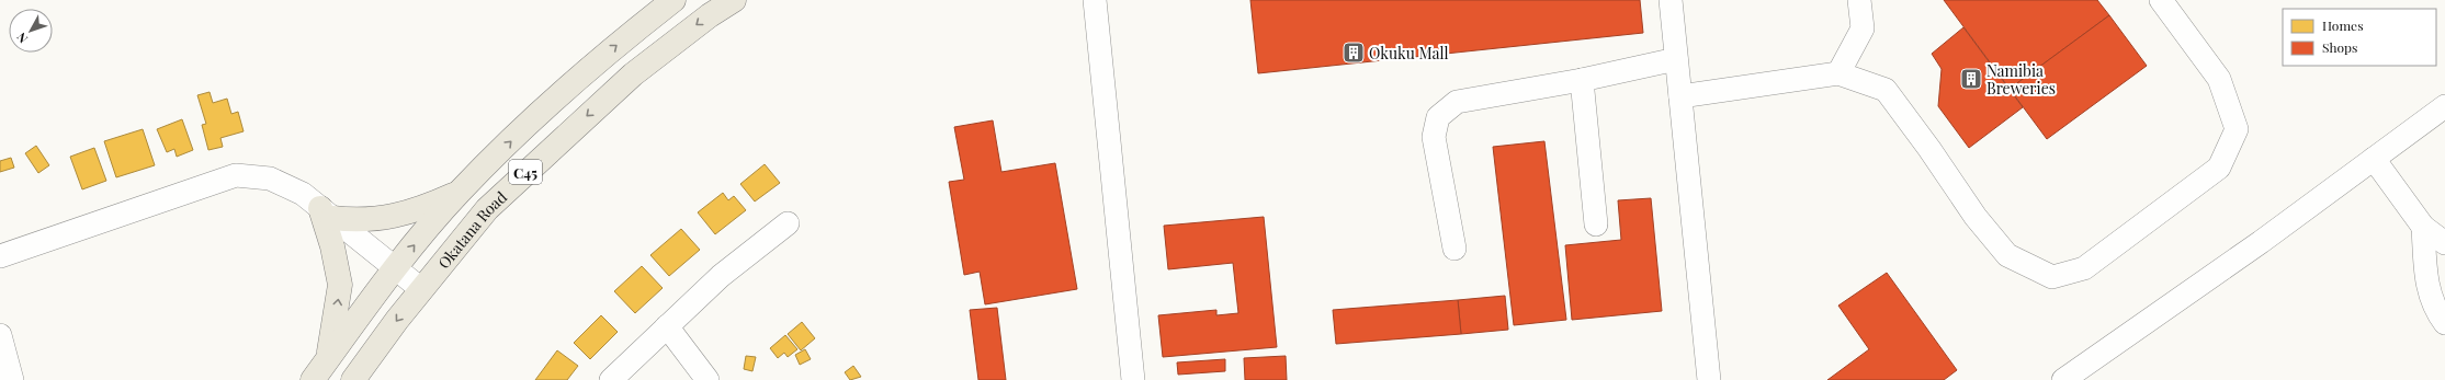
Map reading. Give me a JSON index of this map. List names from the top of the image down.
{
  "streets": {
    "main road": ["C45", "Okatana Road"]
  },
  "places": {
    "building": ["Okuku Mall", "Namibia Breweries"]
  },
  "legend": ["Homes", "Shops"],
  "north": "bottom left"
}
